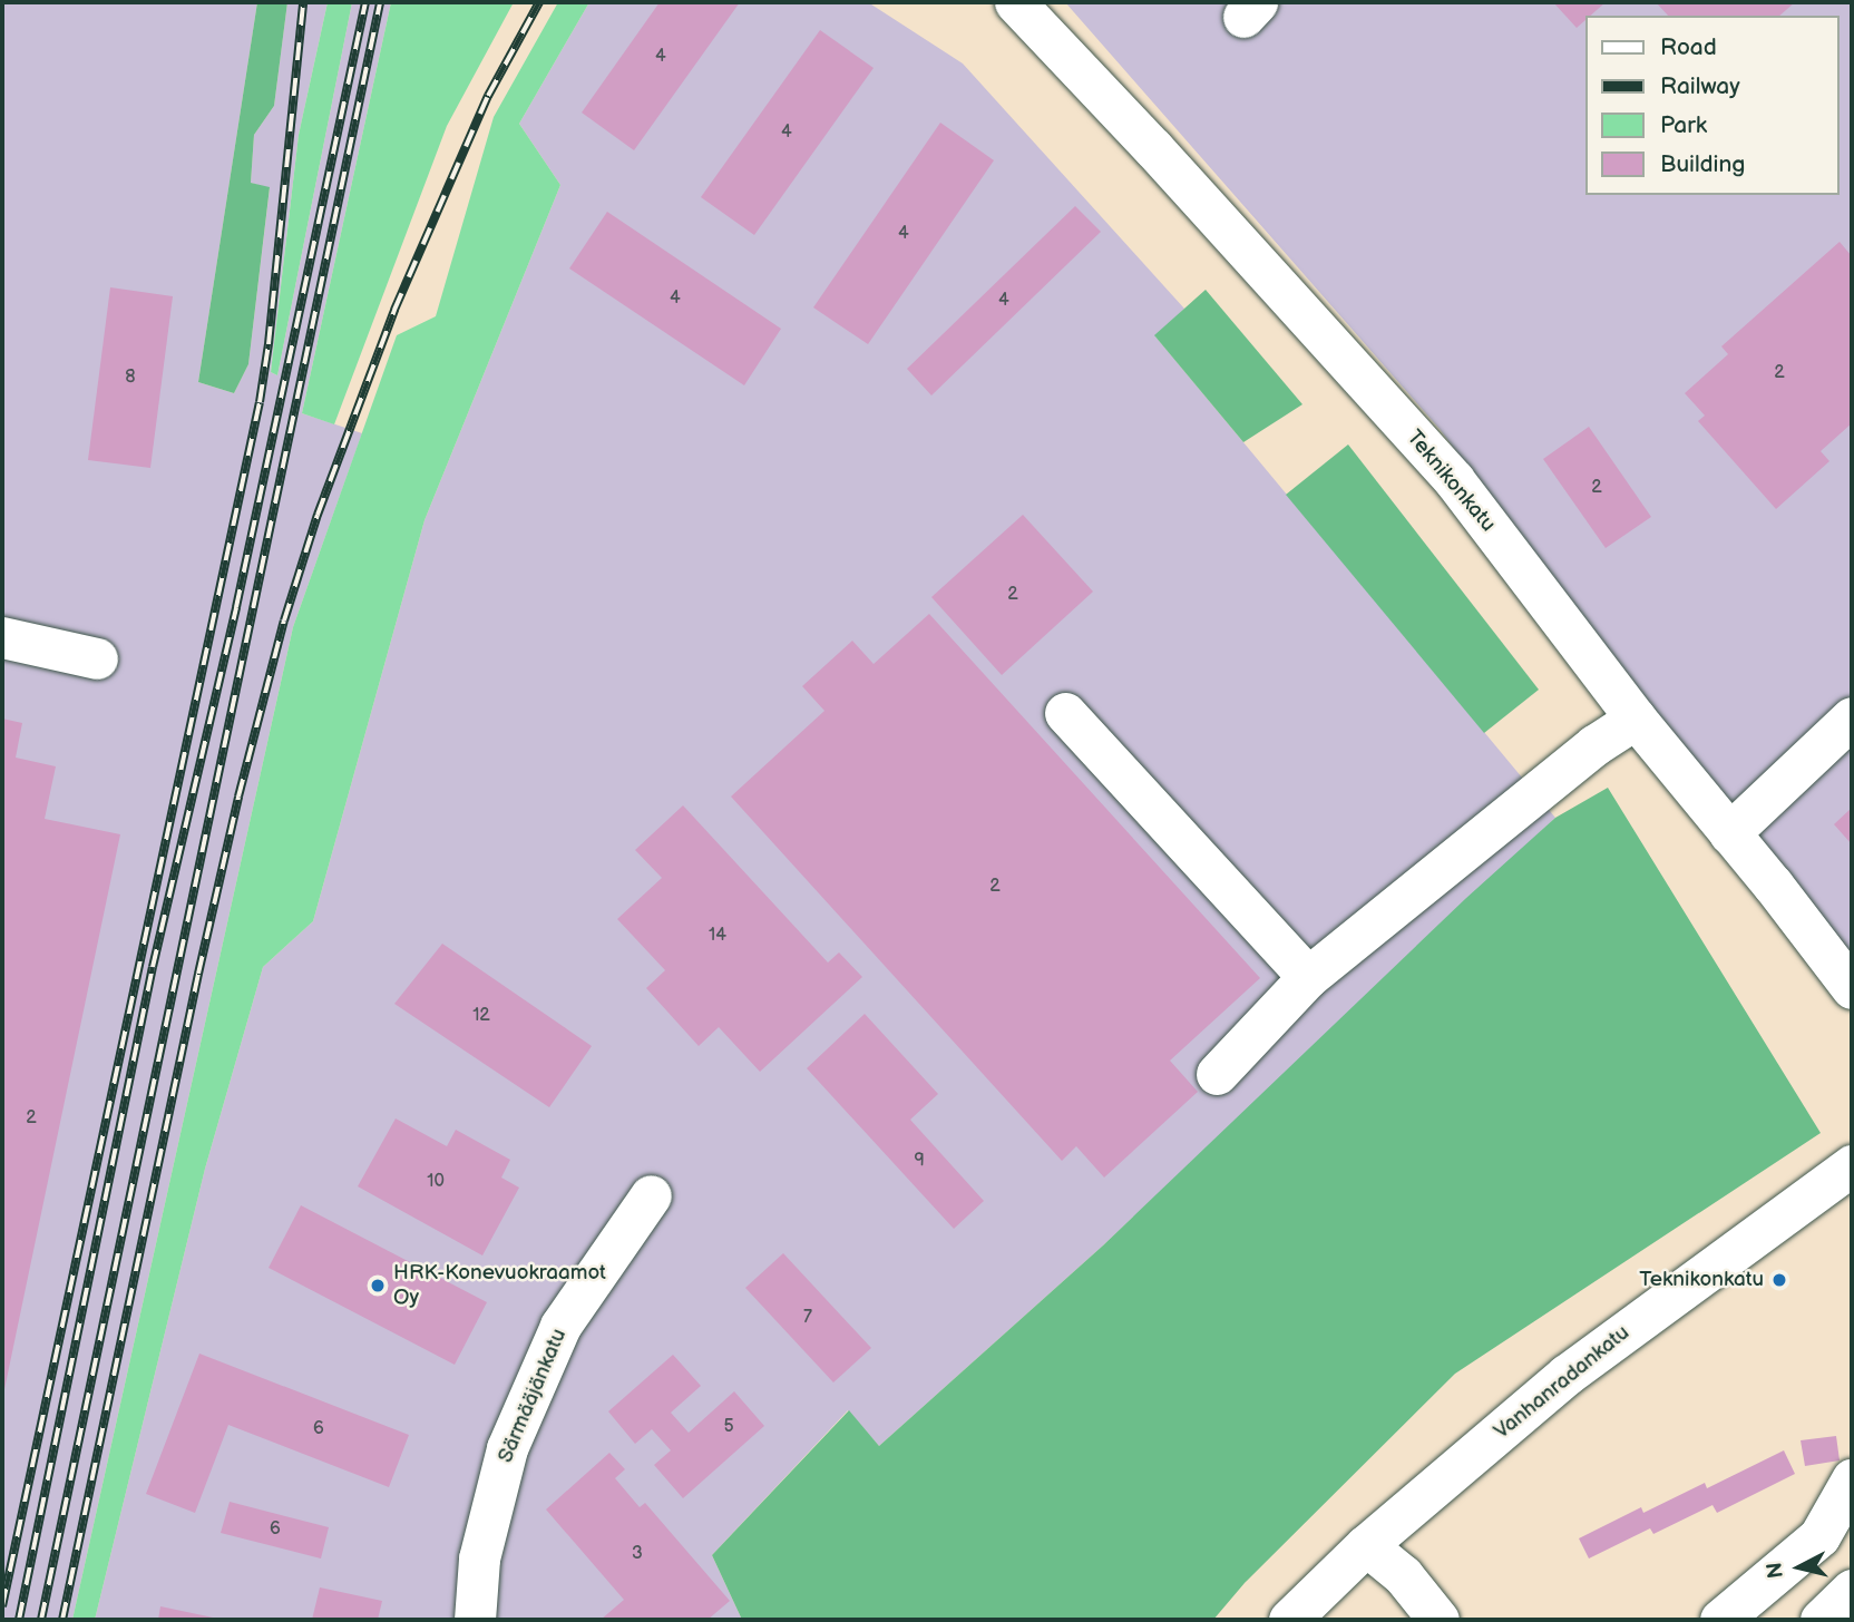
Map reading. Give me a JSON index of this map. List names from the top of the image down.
{
  "streets": {
    "street": ["Teknikonkatu", "Vanhanradankatu", "Särmääjänkatu"]
  },
  "places": ["Teknikonkatu", "HRK-Konevuokraamot Oy"],
  "house_numbers": [
    "4",
    "4",
    "4",
    "4",
    "4",
    "2",
    "8",
    "2",
    "2",
    "2",
    "14",
    "12",
    "2",
    "9",
    "10",
    "7",
    "5",
    "6",
    "6",
    "3"
  ],
  "legend": [
    "Road",
    "Railway",
    "Park",
    "Building"
  ],
  "north": "left"
}
